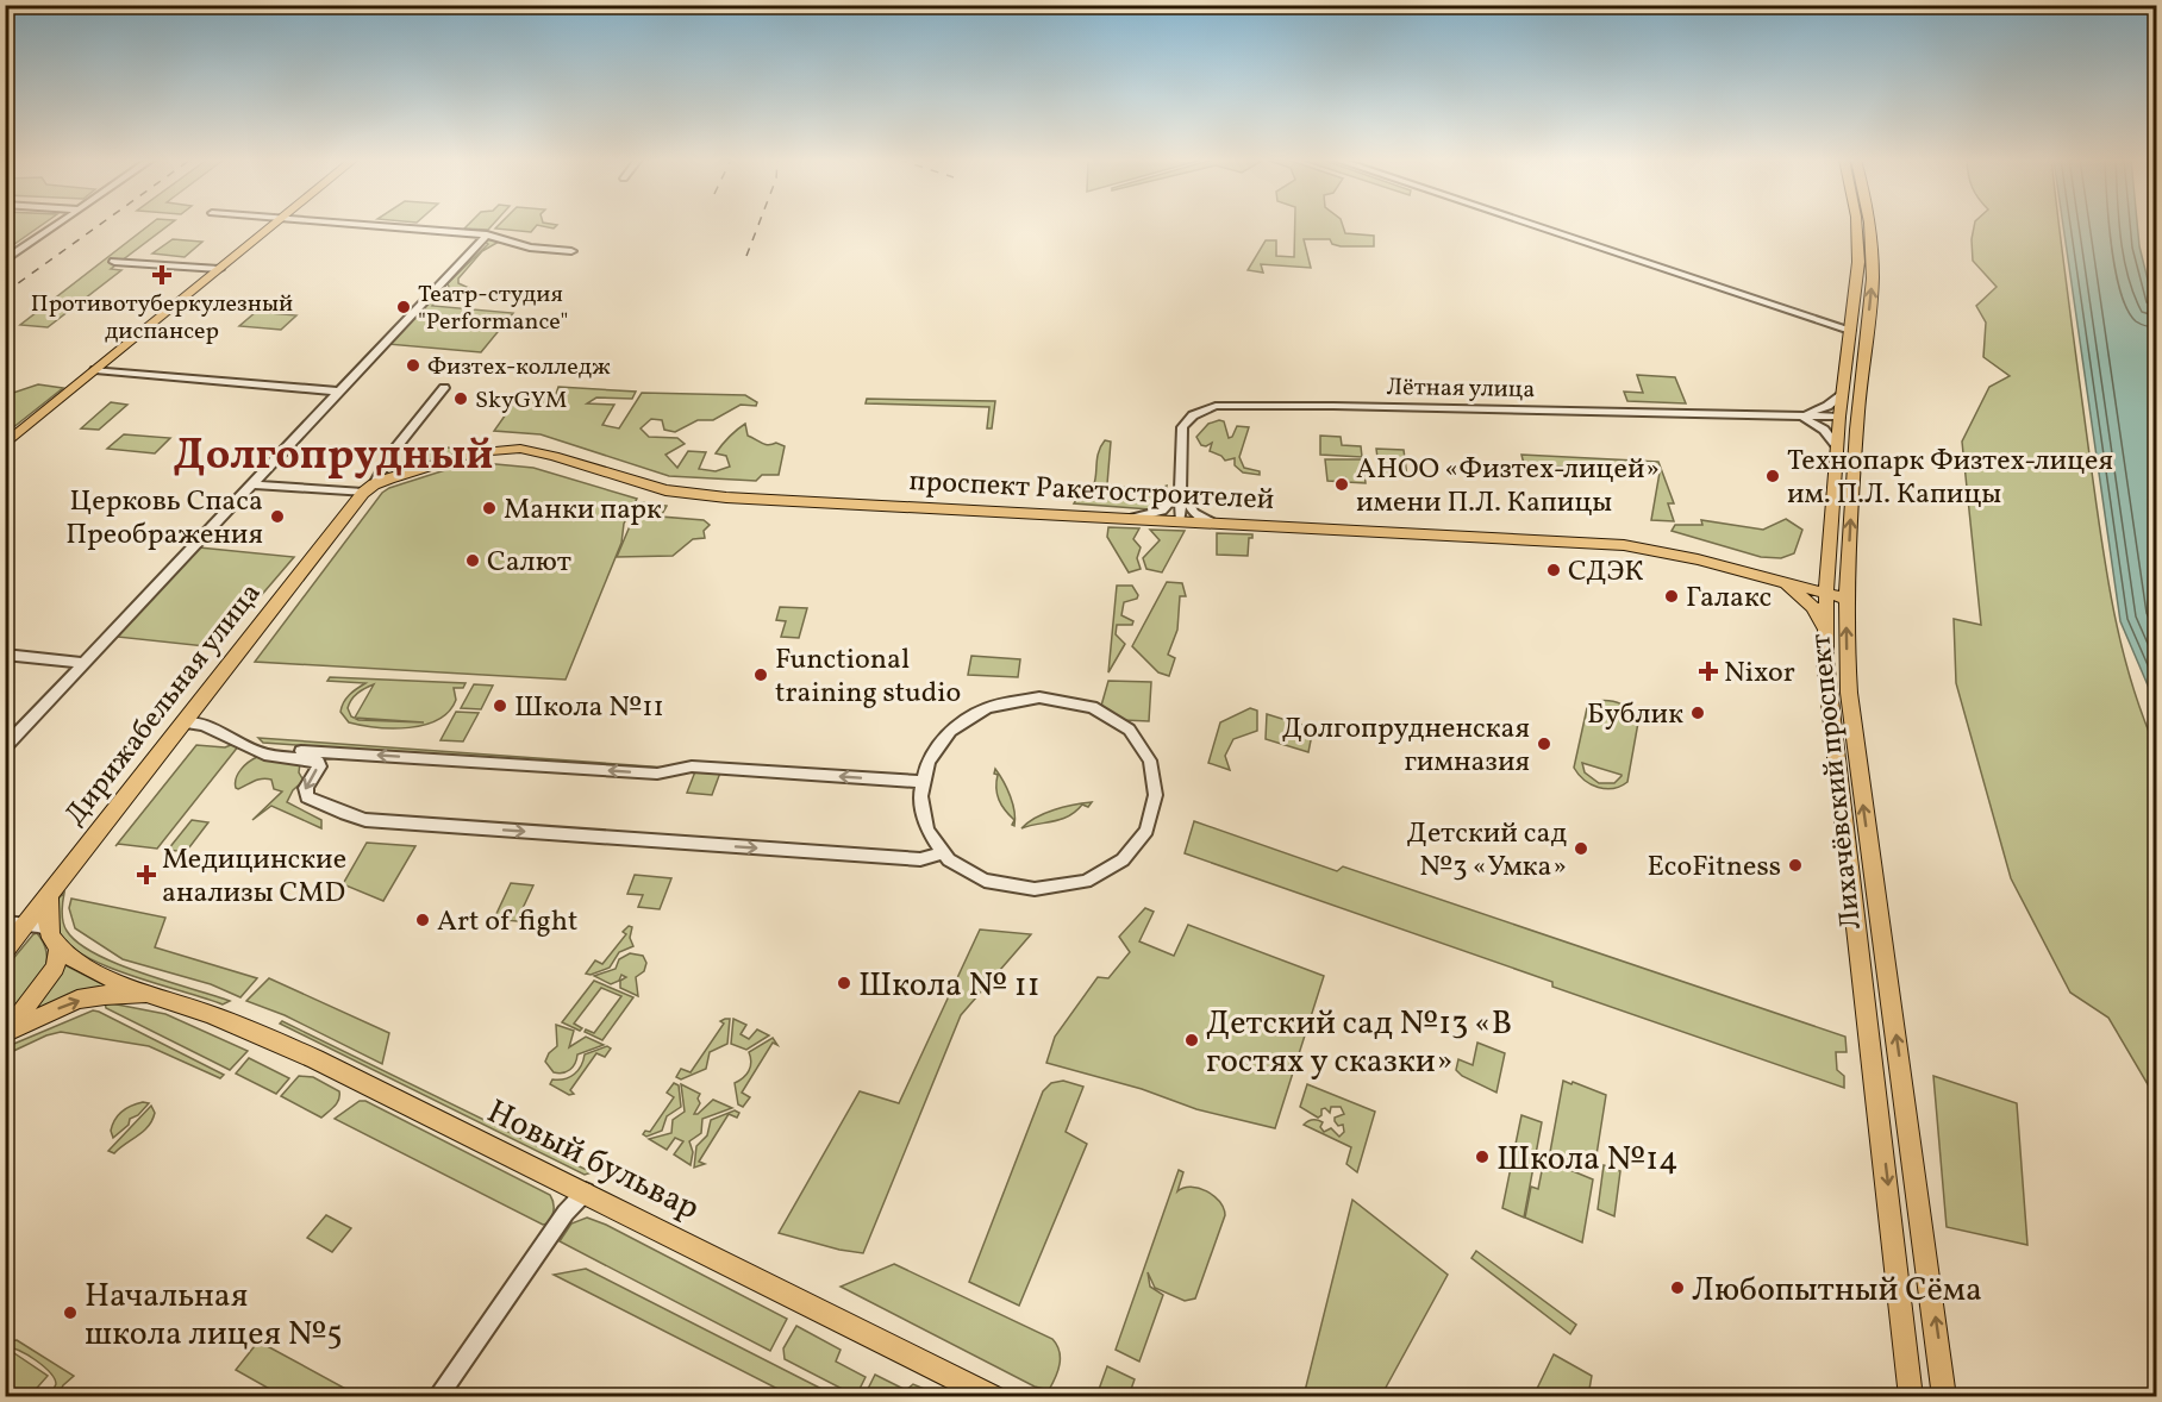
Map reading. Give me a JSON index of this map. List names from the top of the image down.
{
  "streets": {
    "main road": [
      "проспект Ракетостроителей",
      "Дирижабельная улица",
      "Лихачёвский проспект",
      "Новый бульвар"
    ],
    "street": ["Лётная улица"]
  },
  "crossings": [
    ["Лётная улица", "проспект Ракетостроителей"],
    ["Лётная улица", "Лихачёвский проспект"],
    ["проспект Ракетостроителей", "Дирижабельная улица"],
    ["проспект Ракетостроителей", "Лихачёвский проспект"]
  ],
  "districts": ["Долгопрудный"],
  "places": {
    "health": ["Противотуберкулезный диспансер", "Nixor", "Медицинские анализы CMD"],
    "other": [
      "Театр-студия \"Performance\"",
      "Физтех-колледж",
      "SkyGYM",
      "Технопарк Физтех-лицея им. П.Л. Капицы",
      "АНОО «Физтех-лицей» имени П.Л. Капицы",
      "Манки парк",
      "Церковь Спаса Преображения",
      "Салют",
      "СДЭК",
      "Галакс",
      "Functional training studio",
      "Школа №11",
      "Бублик",
      "Долгопрудненская гимназия",
      "Детский сад №3 «Умка»",
      "EcoFitness",
      "Art of fight",
      "Школа № 11",
      "Детский сад №13 «В гостях у сказки»",
      "Школа №14",
      "Любопытный Сёма",
      "Начальная школа лицея №5"
    ]
  }
}
